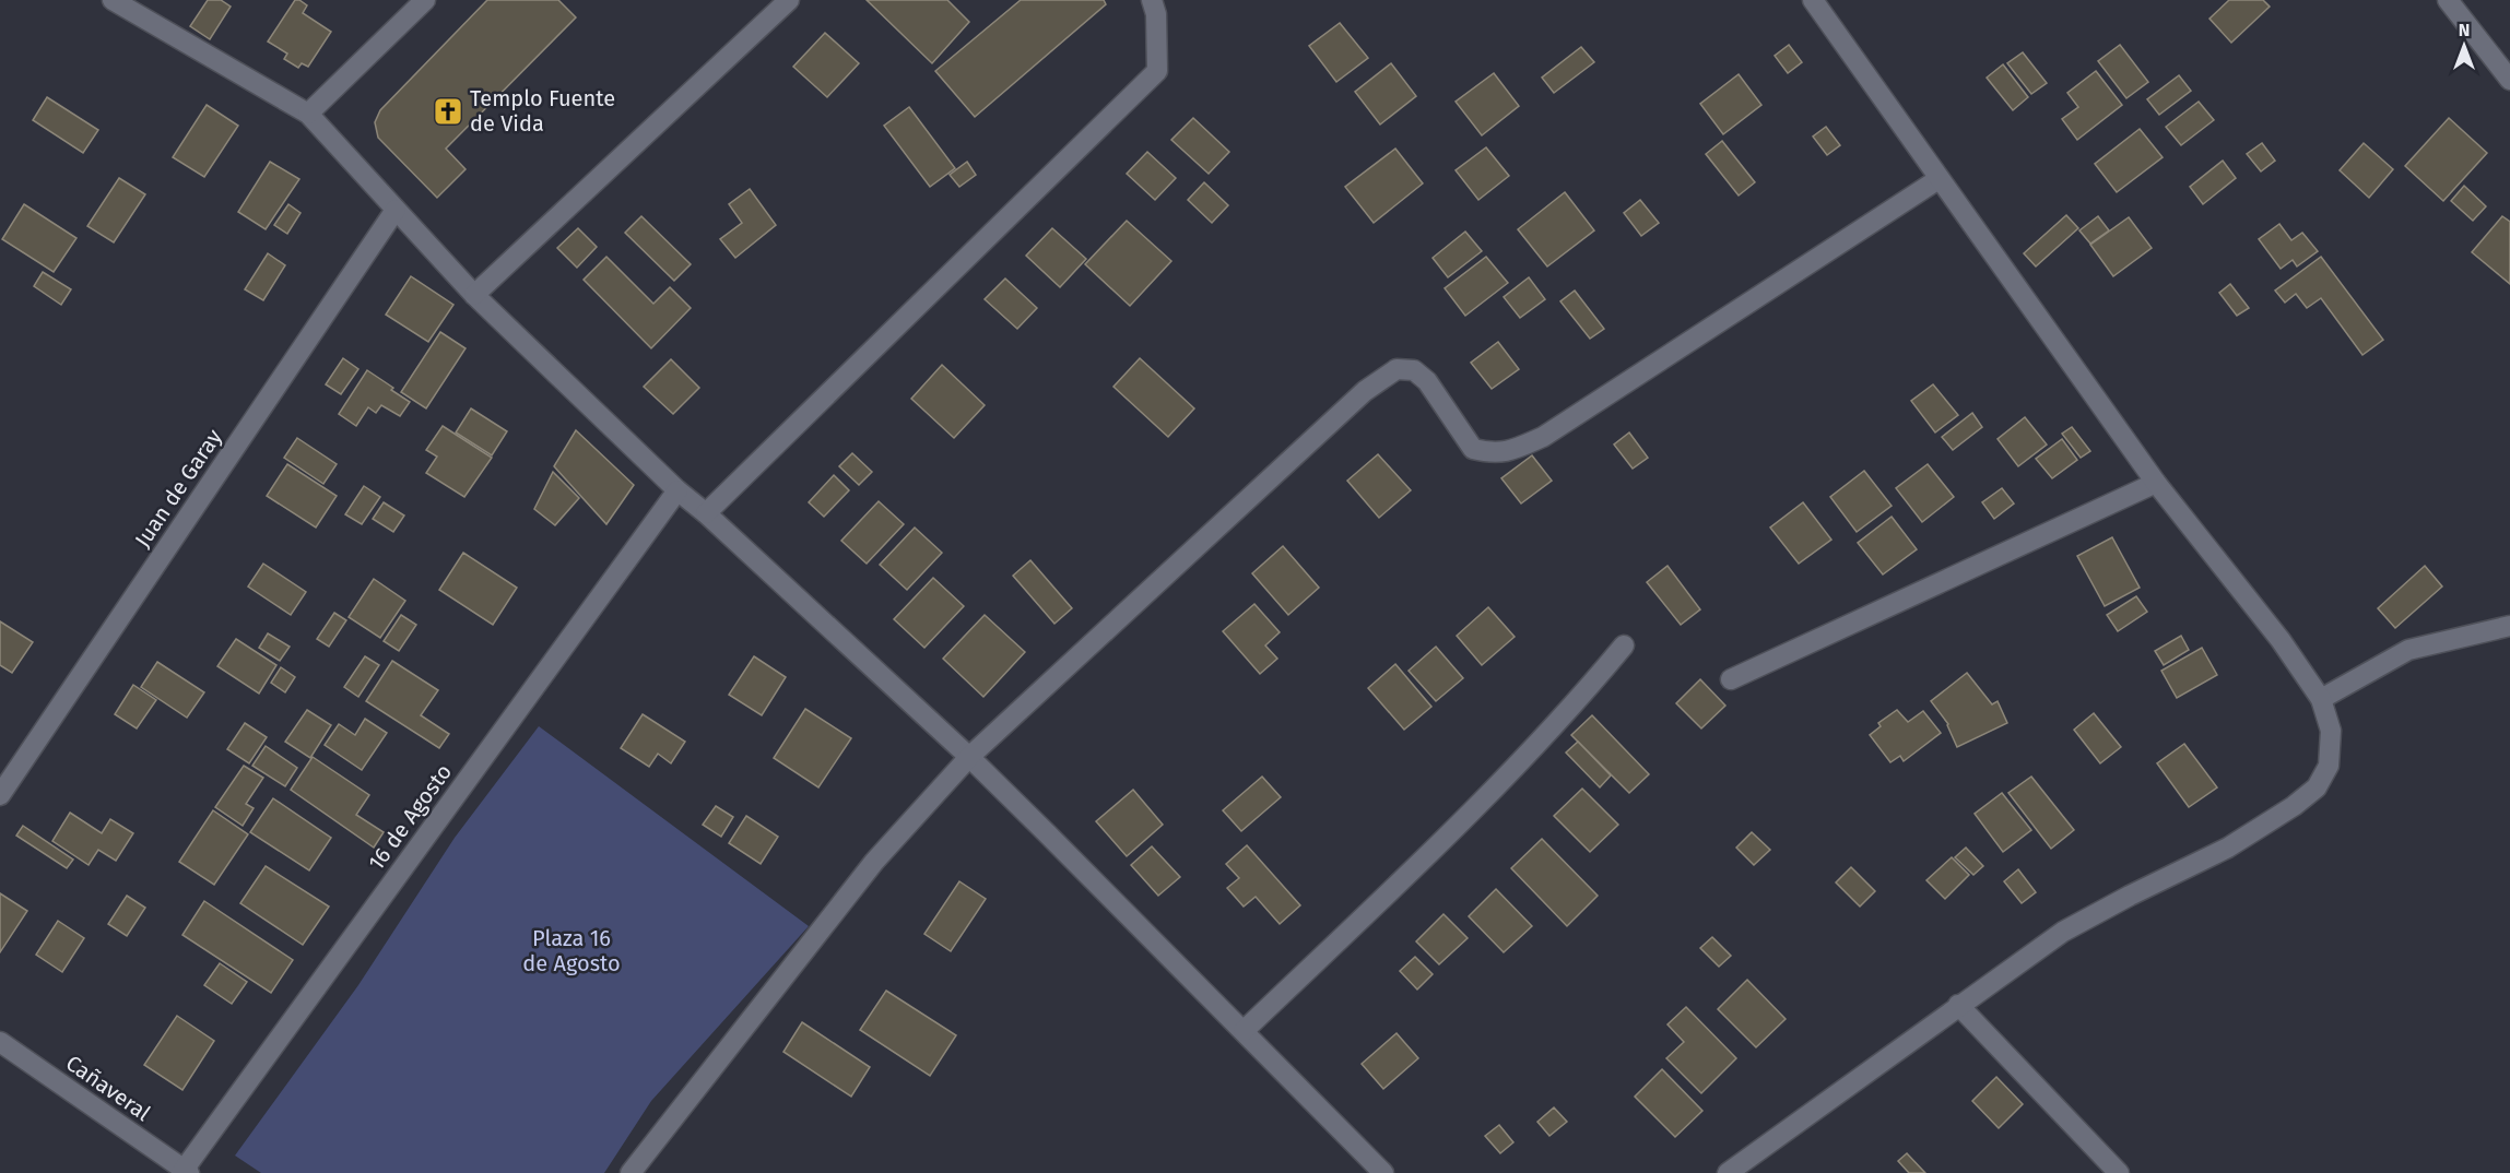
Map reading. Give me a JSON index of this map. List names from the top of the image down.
{
  "streets": {
    "street": ["Juan de Garay", "16 de Agosto", "Cañaveral"]
  },
  "crossings": [
    ["16 de Agosto", "Cañaveral"]
  ],
  "parks": ["Plaza 16 de Agosto"],
  "places": {
    "church": ["Templo Fuente de Vida"]
  },
  "north": "top"
}
